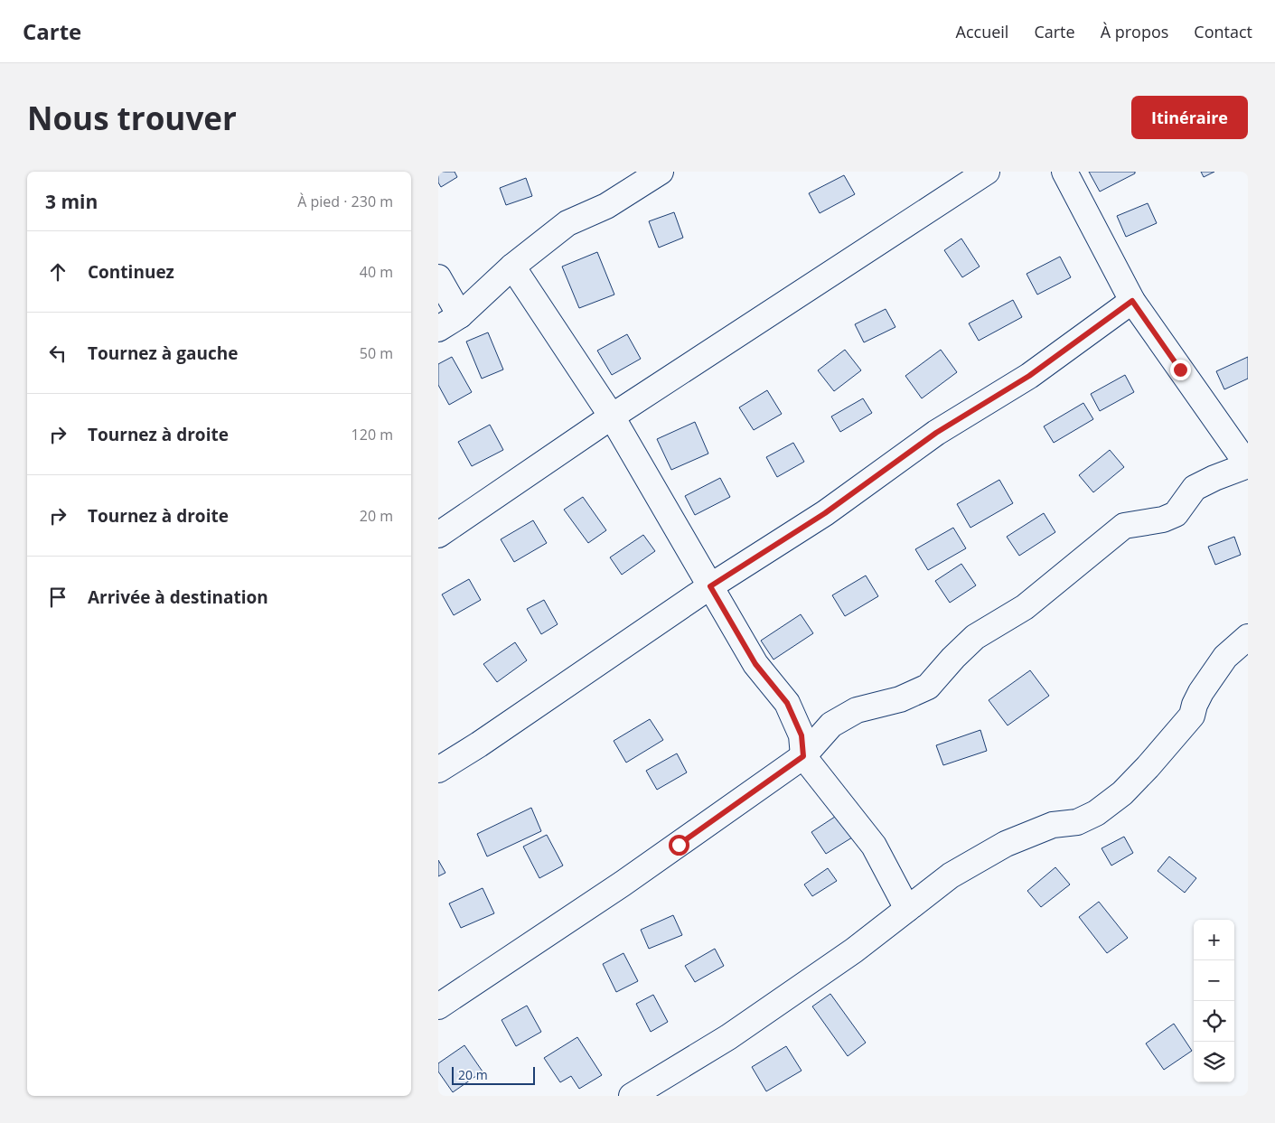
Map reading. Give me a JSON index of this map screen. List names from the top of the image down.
{
  "scale_bar": "20 m",
  "page": {
    "header": "Carte",
    "nav": [
      "Accueil",
      "Carte",
      "À propos",
      "Contact"
    ],
    "buttons": "Itinéraire",
    "title": "Nous trouver",
    "heading": ["3 min", "À pied · 230 m"],
    "list": [
      ["Continuez", "40 m"],
      ["Tournez à gauche", "50 m"],
      ["Tournez à droite", "120 m"],
      ["Tournez à droite", "20 m"],
      "Arrivée à destination"
    ],
    "map_buttons": ["+", "−"],
    "scale": "20 m"
  }
}
